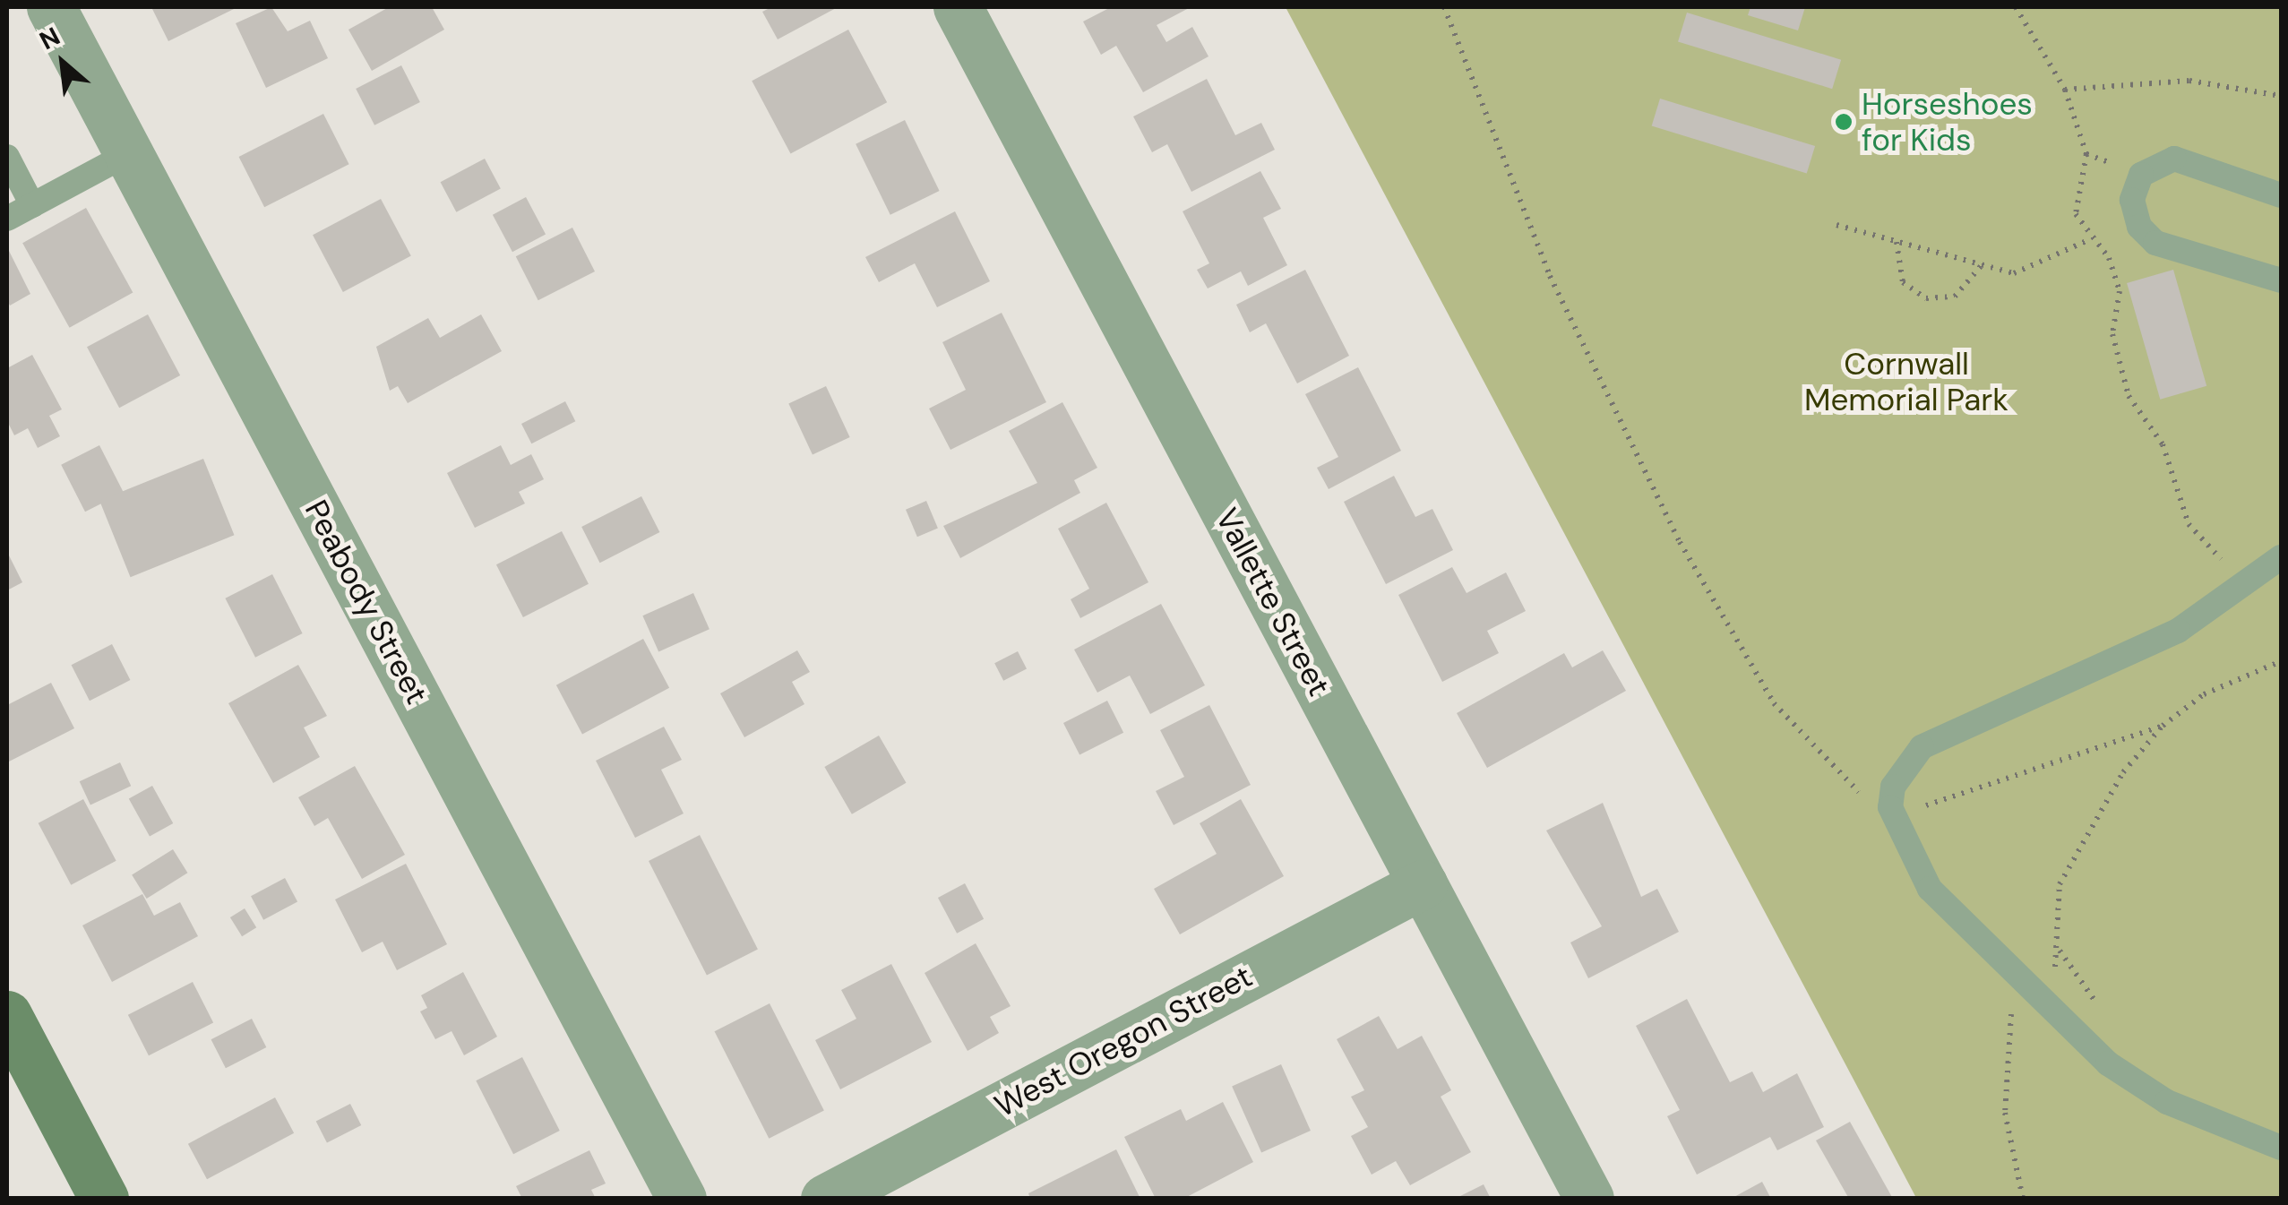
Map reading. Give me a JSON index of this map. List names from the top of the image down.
{
  "streets": {
    "street": ["Peabody Street", "Vallette Street", "West Oregon Street"]
  },
  "crossings": [
    ["Vallette Street", "West Oregon Street"]
  ],
  "parks": ["Cornwall Memorial Park"],
  "places": ["Horseshoes for Kids"],
  "north": "top left"
}
